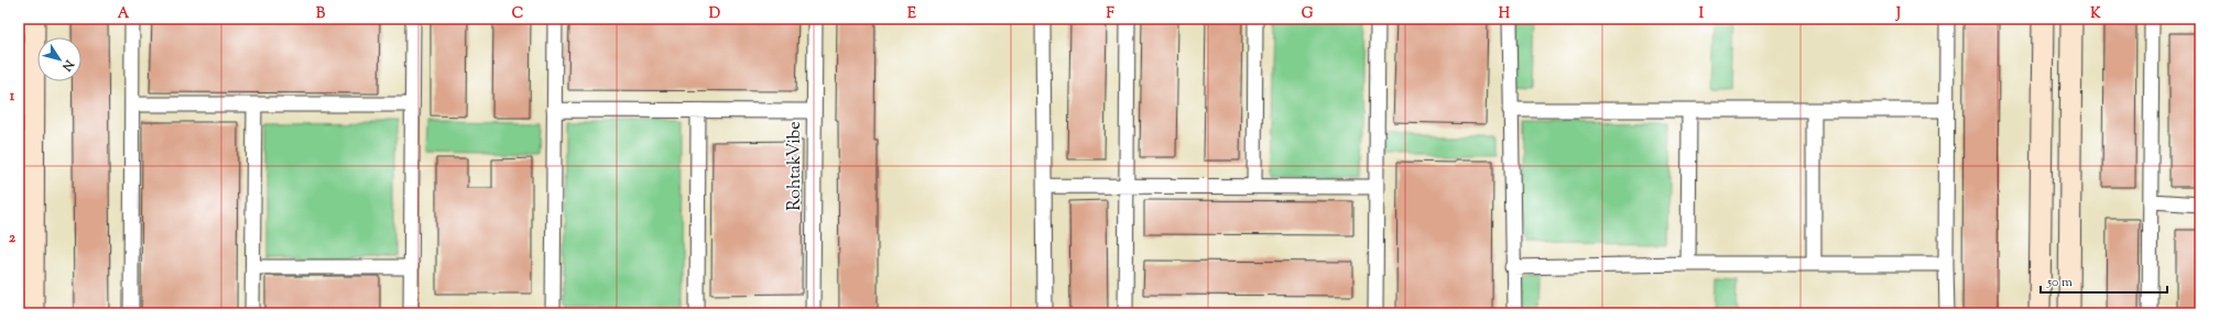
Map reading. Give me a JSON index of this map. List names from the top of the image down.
{
  "streets": {
    "street": ["RohtakVibe"]
  },
  "scale_bar": "50 m",
  "north": "bottom right",
  "grid": {
    "columns": [
      "A",
      "B",
      "C",
      "D",
      "E",
      "F",
      "G",
      "H",
      "I",
      "J",
      "K"
    ],
    "rows": ["1", "2"]
  }
}
